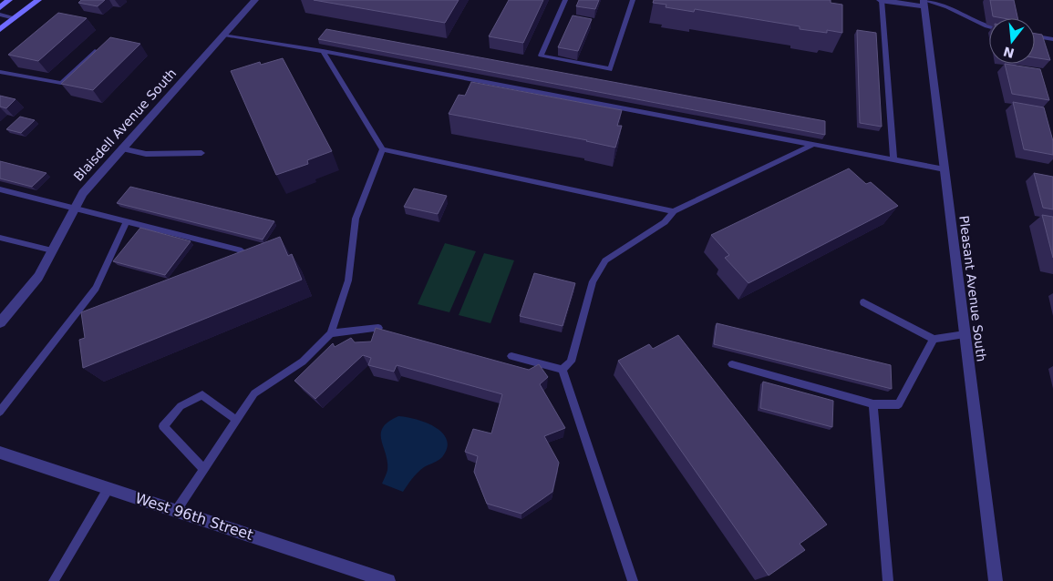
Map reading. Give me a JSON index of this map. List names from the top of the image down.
{
  "streets": {
    "street": ["Blaisdell Avenue South", "Pleasant Avenue South", "West 96th Street"]
  },
  "north": "bottom"
}
